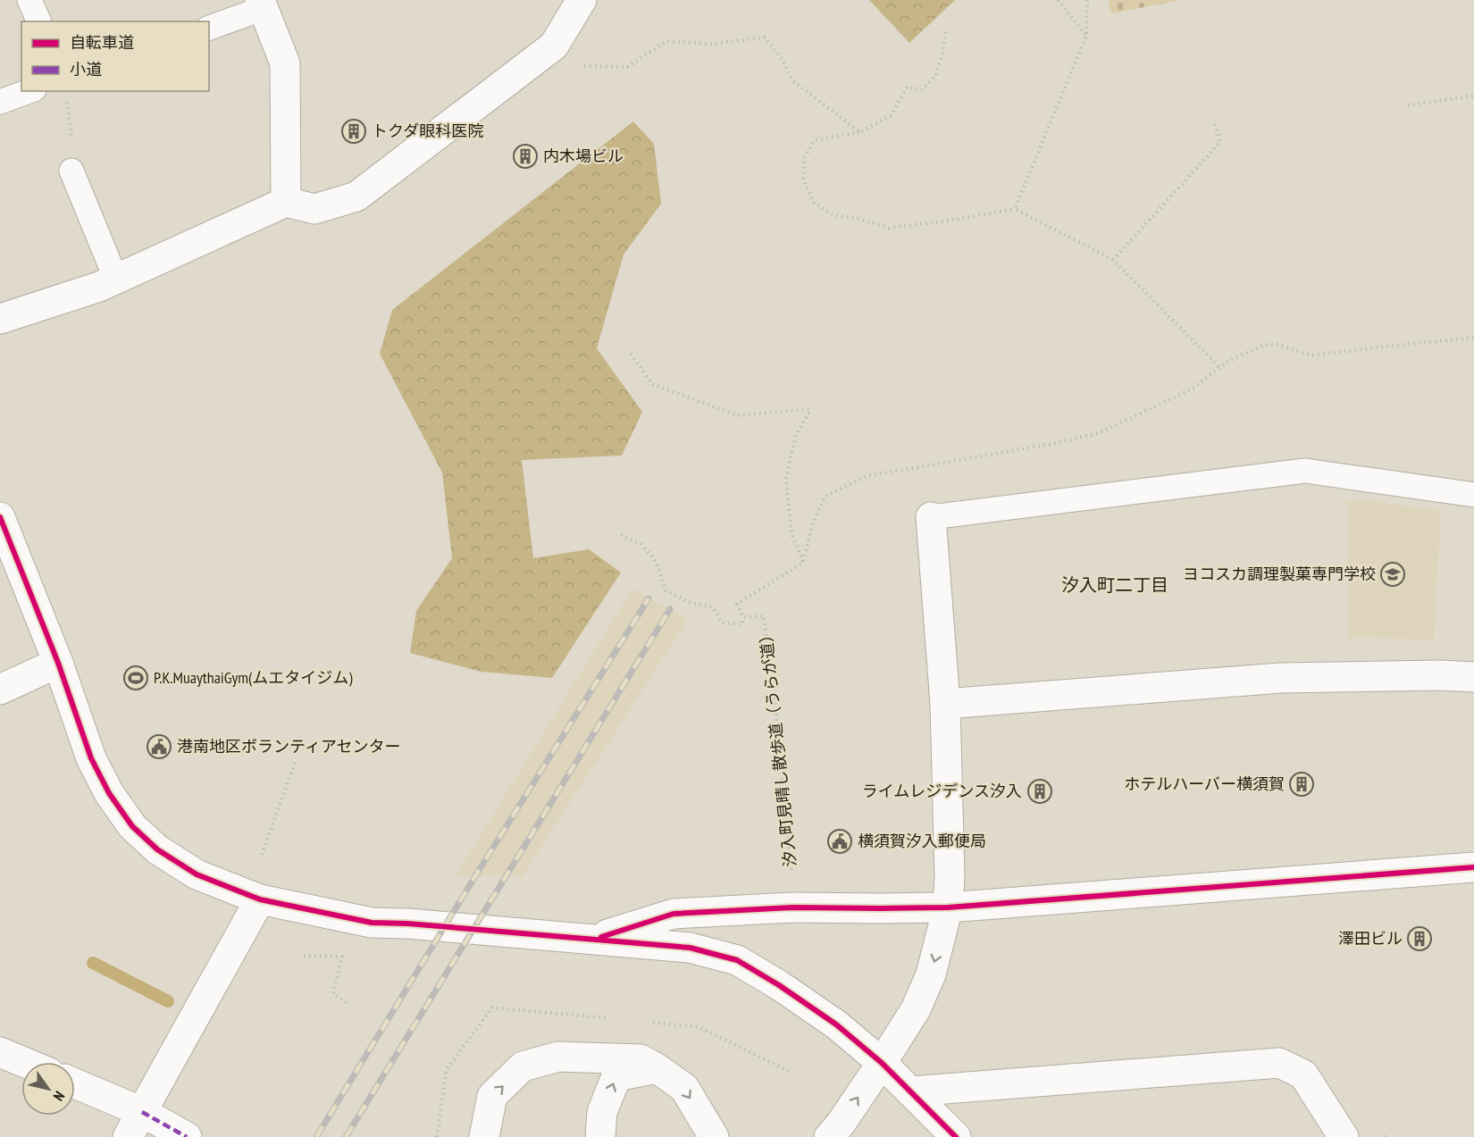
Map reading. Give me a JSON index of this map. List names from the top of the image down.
{
  "streets": {
    "path": ["汐入町見晴し散歩道（うらが道）"]
  },
  "districts": ["汐入町二丁目"],
  "places": {
    "building": [
      "トクダ眼科医院",
      "内木場ビル",
      "ホテルハーバー横須賀",
      "ライムレジデンス汐入",
      "澤田ビル"
    ],
    "school or university": ["ヨコスカ調理製菓専門学校"],
    "sports": ["P.K.MuaythaiGym(ムエタイジム)"],
    "public building": ["港南地区ボランティアセンター", "横須賀汐入郵便局"]
  },
  "legend": ["自転車道", "小道"],
  "north": "bottom right"
}
